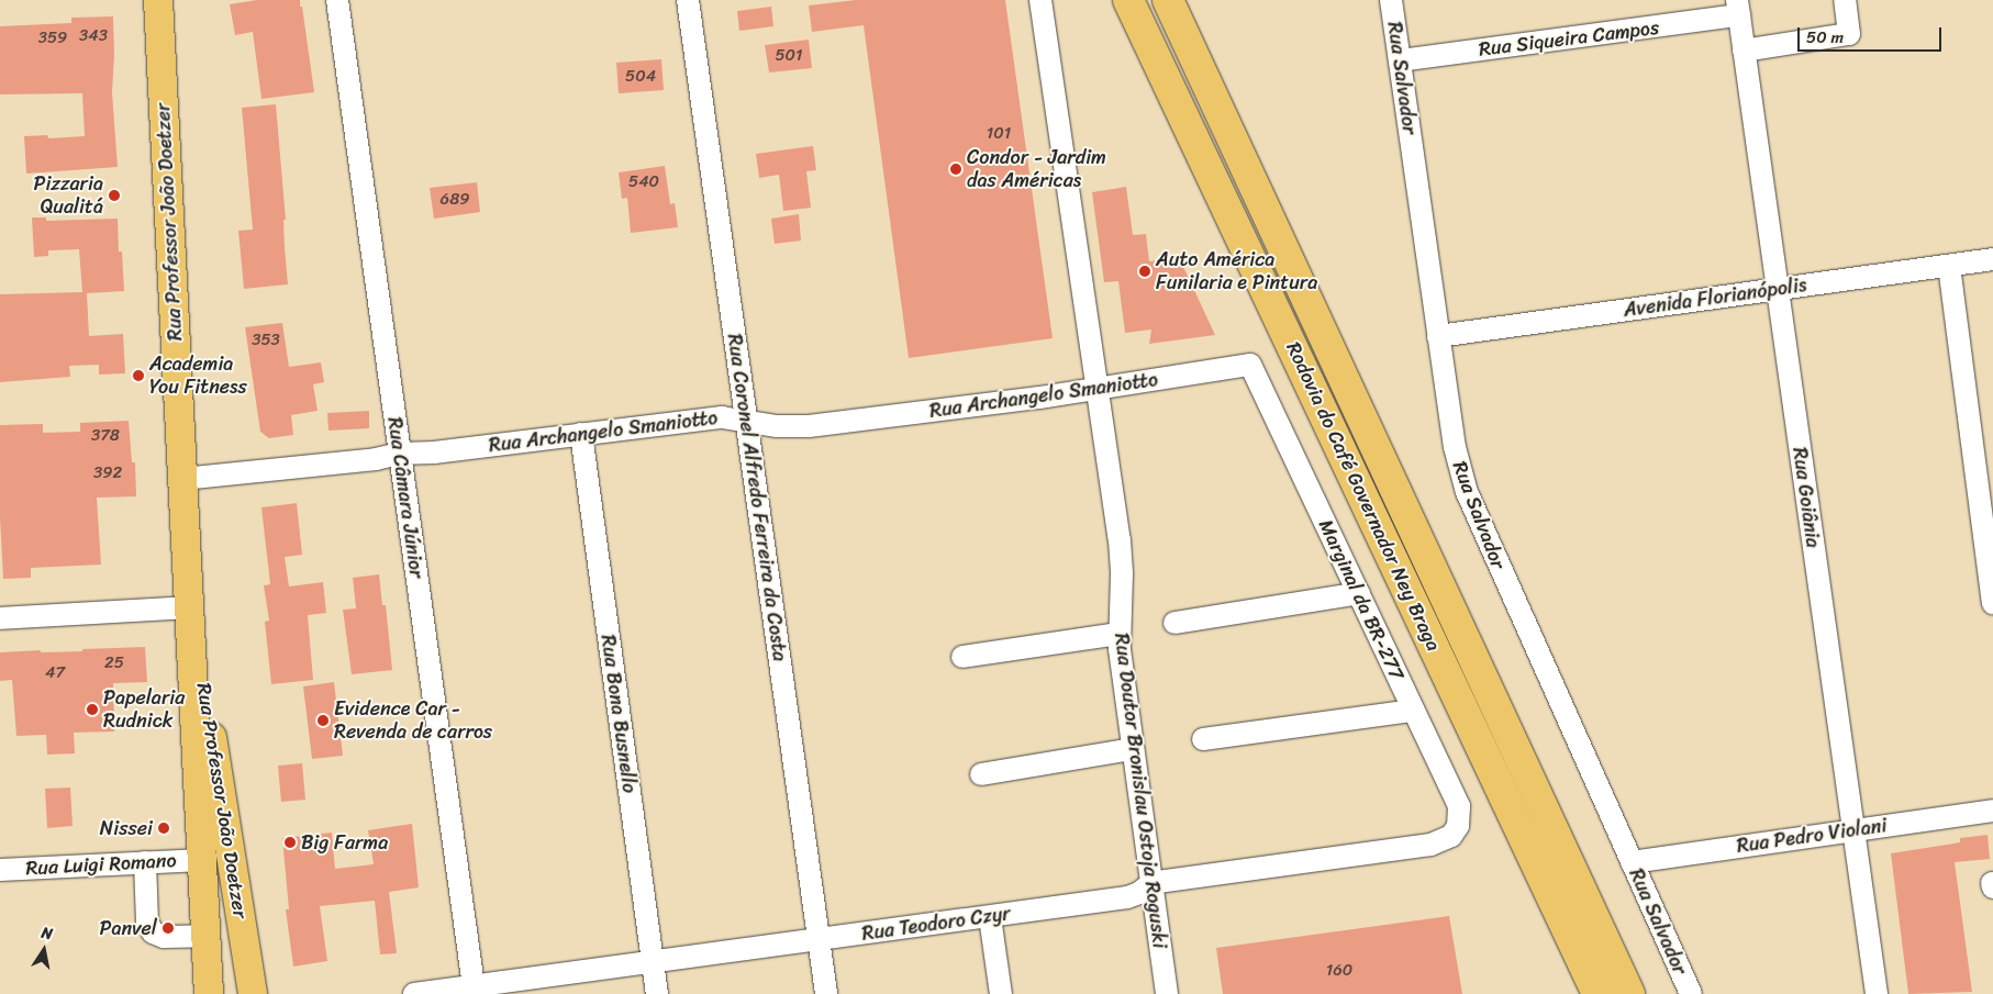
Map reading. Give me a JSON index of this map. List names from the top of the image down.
{
  "streets": {
    "highway": ["Rodovia do Café Governador Ney Braga"],
    "main road": ["Rua Professor João Doetzer"],
    "street": [
      "Rua Siqueira Campos",
      "Rua Salvador",
      "Avenida Florianópolis",
      "Rua Archangelo Smaniotto",
      "Rua Câmara Júnior",
      "Rua Coronel Alfredo Ferreira da Costa",
      "Rua Goiânia",
      "Marginal da BR-277",
      "Rua Bona Busnello",
      "Rua Doutor Bronislau Ostoja Roguski",
      "Rua Pedro Violani",
      "Rua Luigi Romano",
      "Rua Teodoro Czyr"
    ]
  },
  "crossings": [
    ["Rua Siqueira Campos", "Rua Salvador"],
    ["Rua Siqueira Campos", "Rua Goiânia"],
    ["Rua Salvador", "Avenida Florianópolis"],
    ["Rua Salvador", "Rua Pedro Violani"],
    ["Rua Professor João Doetzer", "Rua Archangelo Smaniotto"],
    ["Rua Professor João Doetzer", "Rua Luigi Romano"],
    ["Avenida Florianópolis", "Rua Goiânia"],
    ["Rua Archangelo Smaniotto", "Rua Câmara Júnior"],
    ["Rua Archangelo Smaniotto", "Rua Coronel Alfredo Ferreira da Costa"],
    ["Rua Archangelo Smaniotto", "Marginal da BR-277"],
    ["Rua Archangelo Smaniotto", "Rua Bona Busnello"],
    ["Rua Archangelo Smaniotto", "Rua Doutor Bronislau Ostoja Roguski"],
    ["Rua Câmara Júnior", "Rua Teodoro Czyr"],
    ["Rua Coronel Alfredo Ferreira da Costa", "Rua Teodoro Czyr"],
    ["Rua Goiânia", "Rua Pedro Violani"],
    ["Marginal da BR-277", "Rua Teodoro Czyr"],
    ["Rua Bona Busnello", "Rua Teodoro Czyr"],
    ["Rua Doutor Bronislau Ostoja Roguski", "Rua Teodoro Czyr"]
  ],
  "places": [
    "Condor - Jardim das Américas",
    "Pizzaria Qualitá",
    "Auto América Funilaria e Pintura",
    "Academia You Fitness",
    "Papelaria Rudnick",
    "Evidence Car - Revenda de carros",
    "Nissei",
    "Big Farma",
    "Panvel"
  ],
  "house_numbers": [
    "343",
    "359",
    "501",
    "504",
    "101",
    "540",
    "689",
    "353",
    "378",
    "392",
    "25",
    "47",
    "160"
  ],
  "scale_bar": "50 m",
  "north": "top"
}
